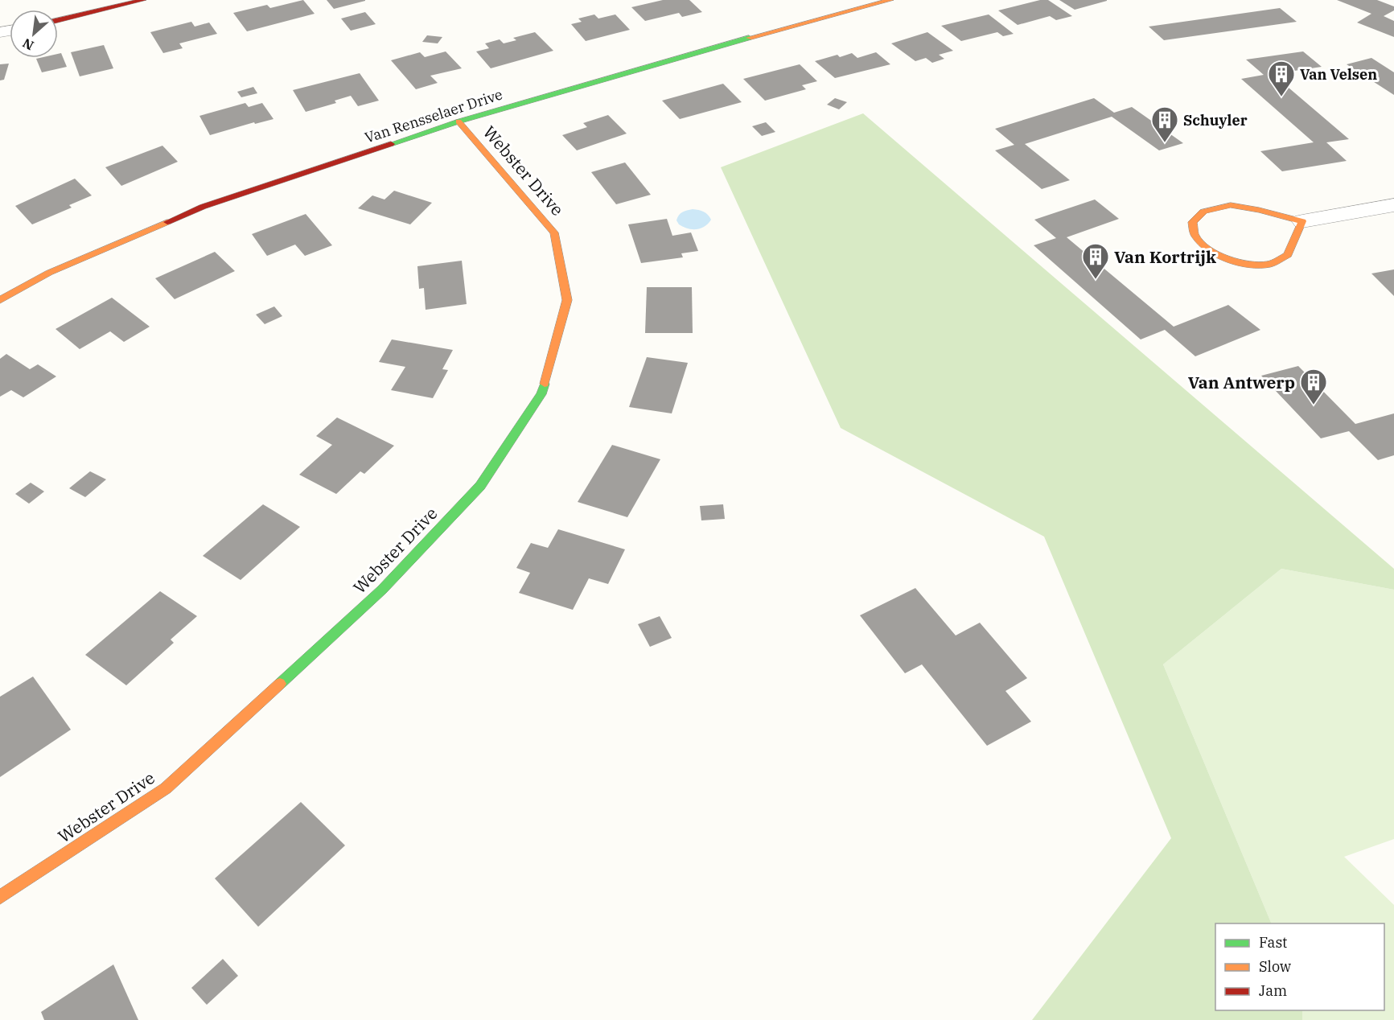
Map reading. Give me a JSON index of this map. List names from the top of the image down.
{
  "streets": {
    "street": ["Van Rensselaer Drive", "Webster Drive"]
  },
  "crossings": [
    ["Van Rensselaer Drive", "Webster Drive"]
  ],
  "places": {
    "building": [
      "Van Velsen",
      "Schuyler",
      "Van Kortrijk",
      "Van Antwerp"
    ]
  },
  "legend": ["Fast", "Slow", "Jam"],
  "north": "bottom left"
}
